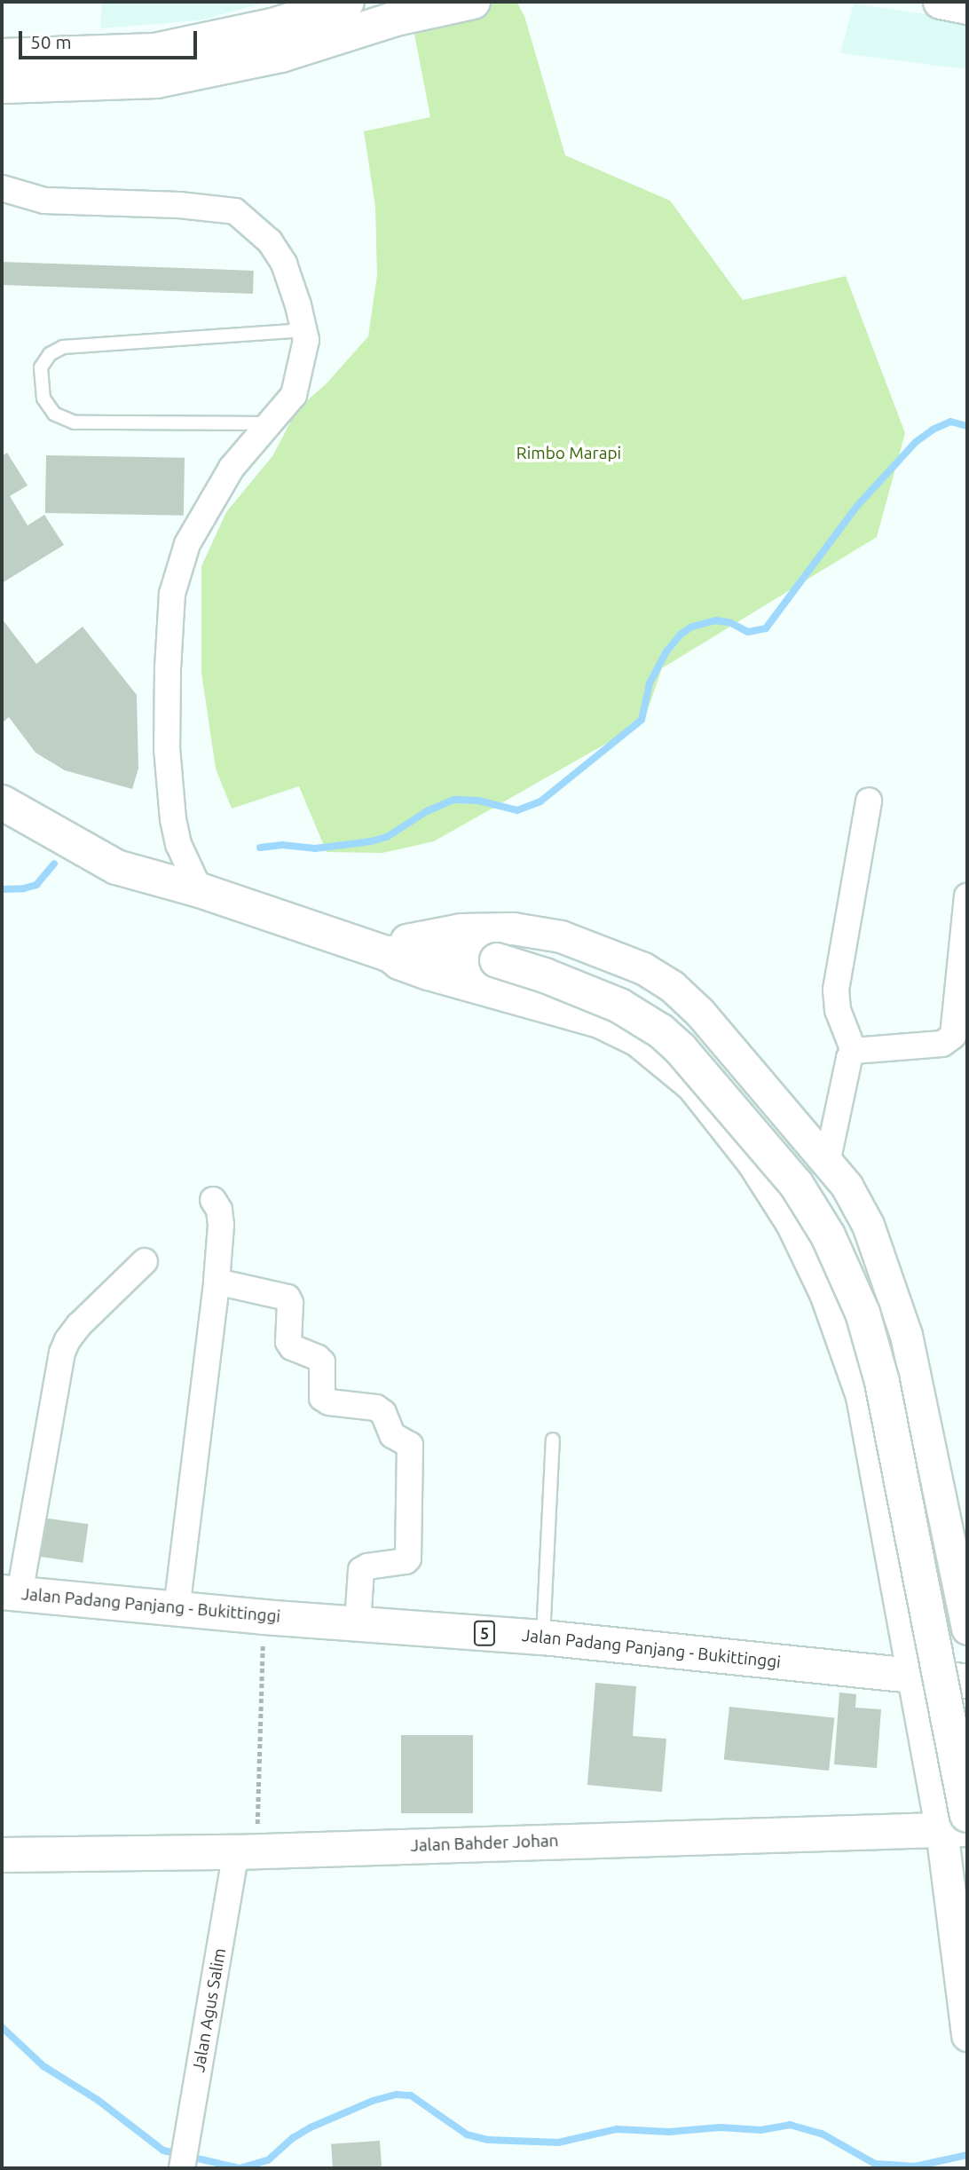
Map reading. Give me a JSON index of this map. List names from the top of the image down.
{
  "streets": {
    "main road": ["Jalan Padang Panjang - Bukittinggi", "5", "Jalan Bahder Johan"],
    "street": ["Jalan Agus Salim"]
  },
  "crossings": [
    ["Jalan Bahder Johan", "Jalan Agus Salim"]
  ],
  "parks": ["Rimbo Marapi"],
  "scale_bar": "50 m"
}
